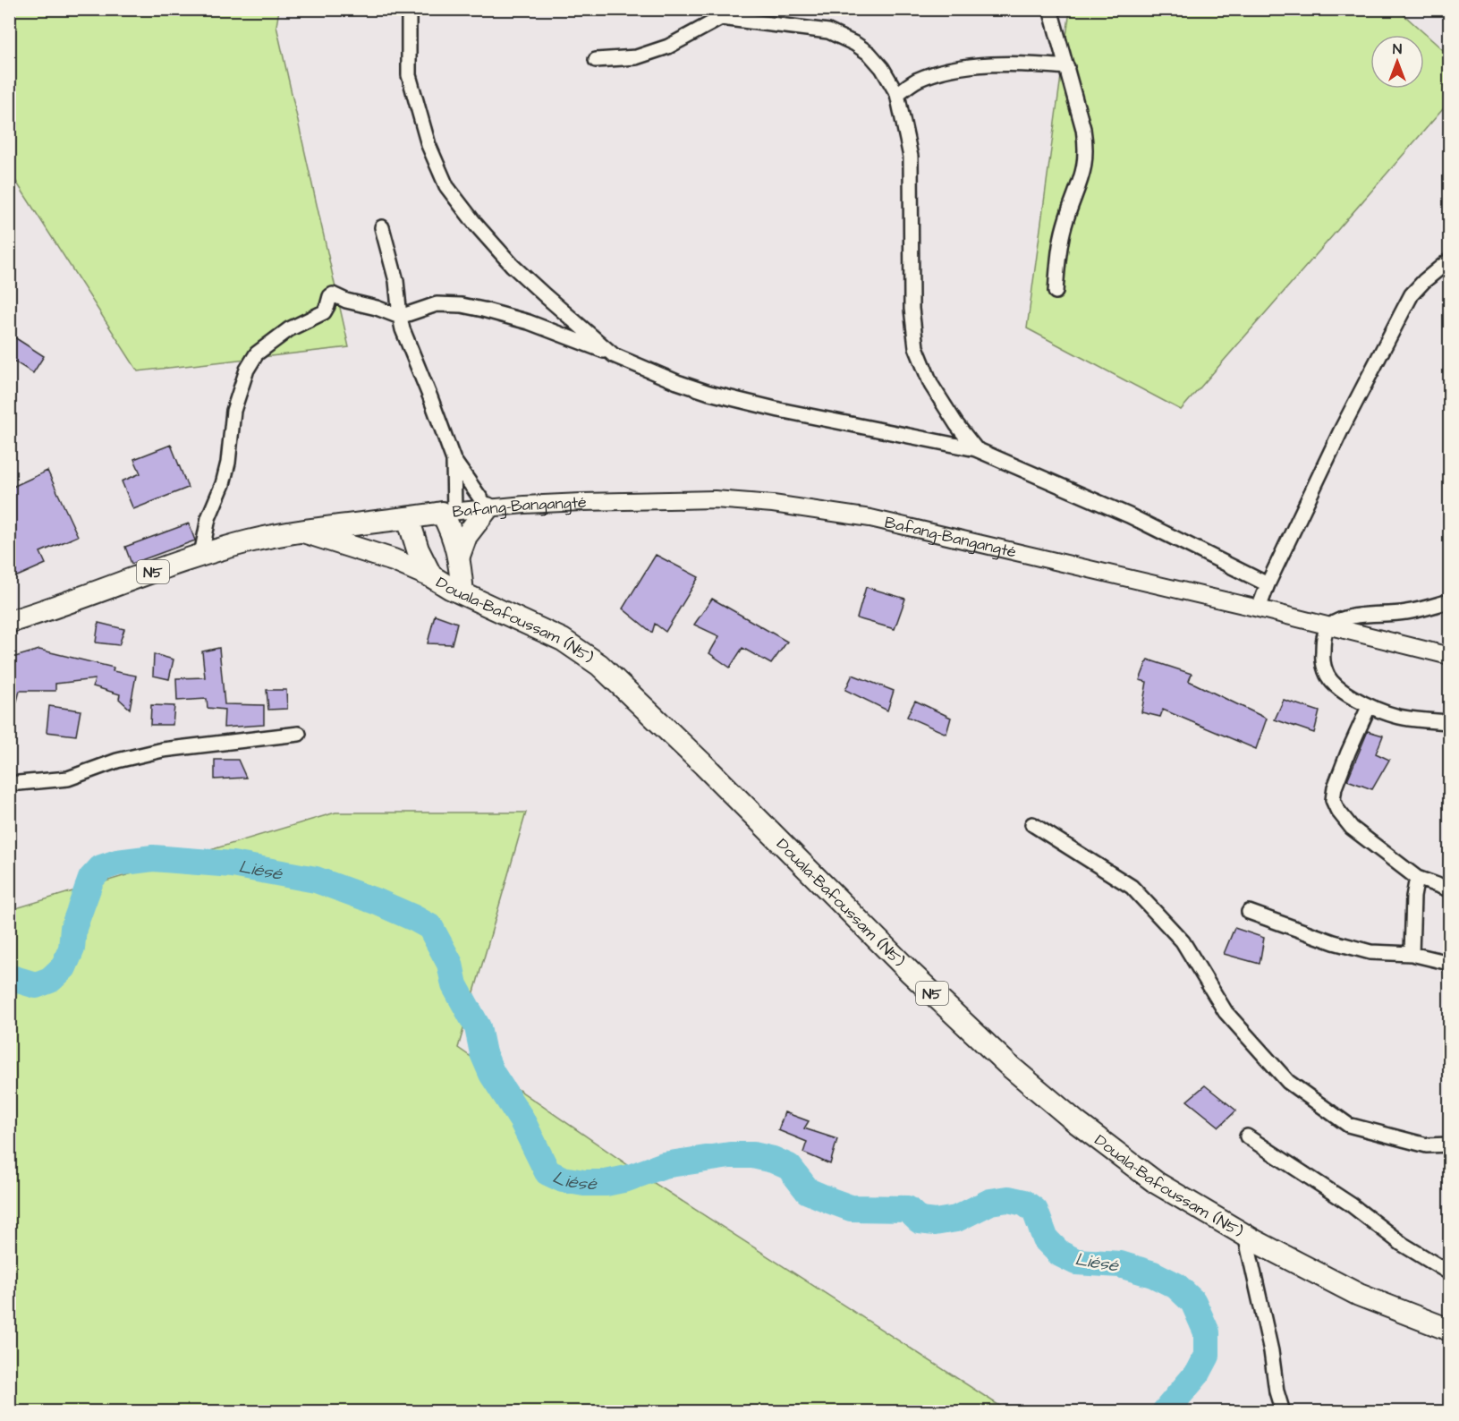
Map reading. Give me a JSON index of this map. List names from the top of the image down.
{
  "streets": {
    "highway": ["N5", "Douala-Bafoussam (N5)"],
    "street": ["Bafang-Bangangté"]
  },
  "crossings": [
    ["Bafang-Bangangté", "N5"],
    ["N5", "Douala-Bafoussam (N5)"]
  ],
  "water": ["Liésé"],
  "north": "top"
}
